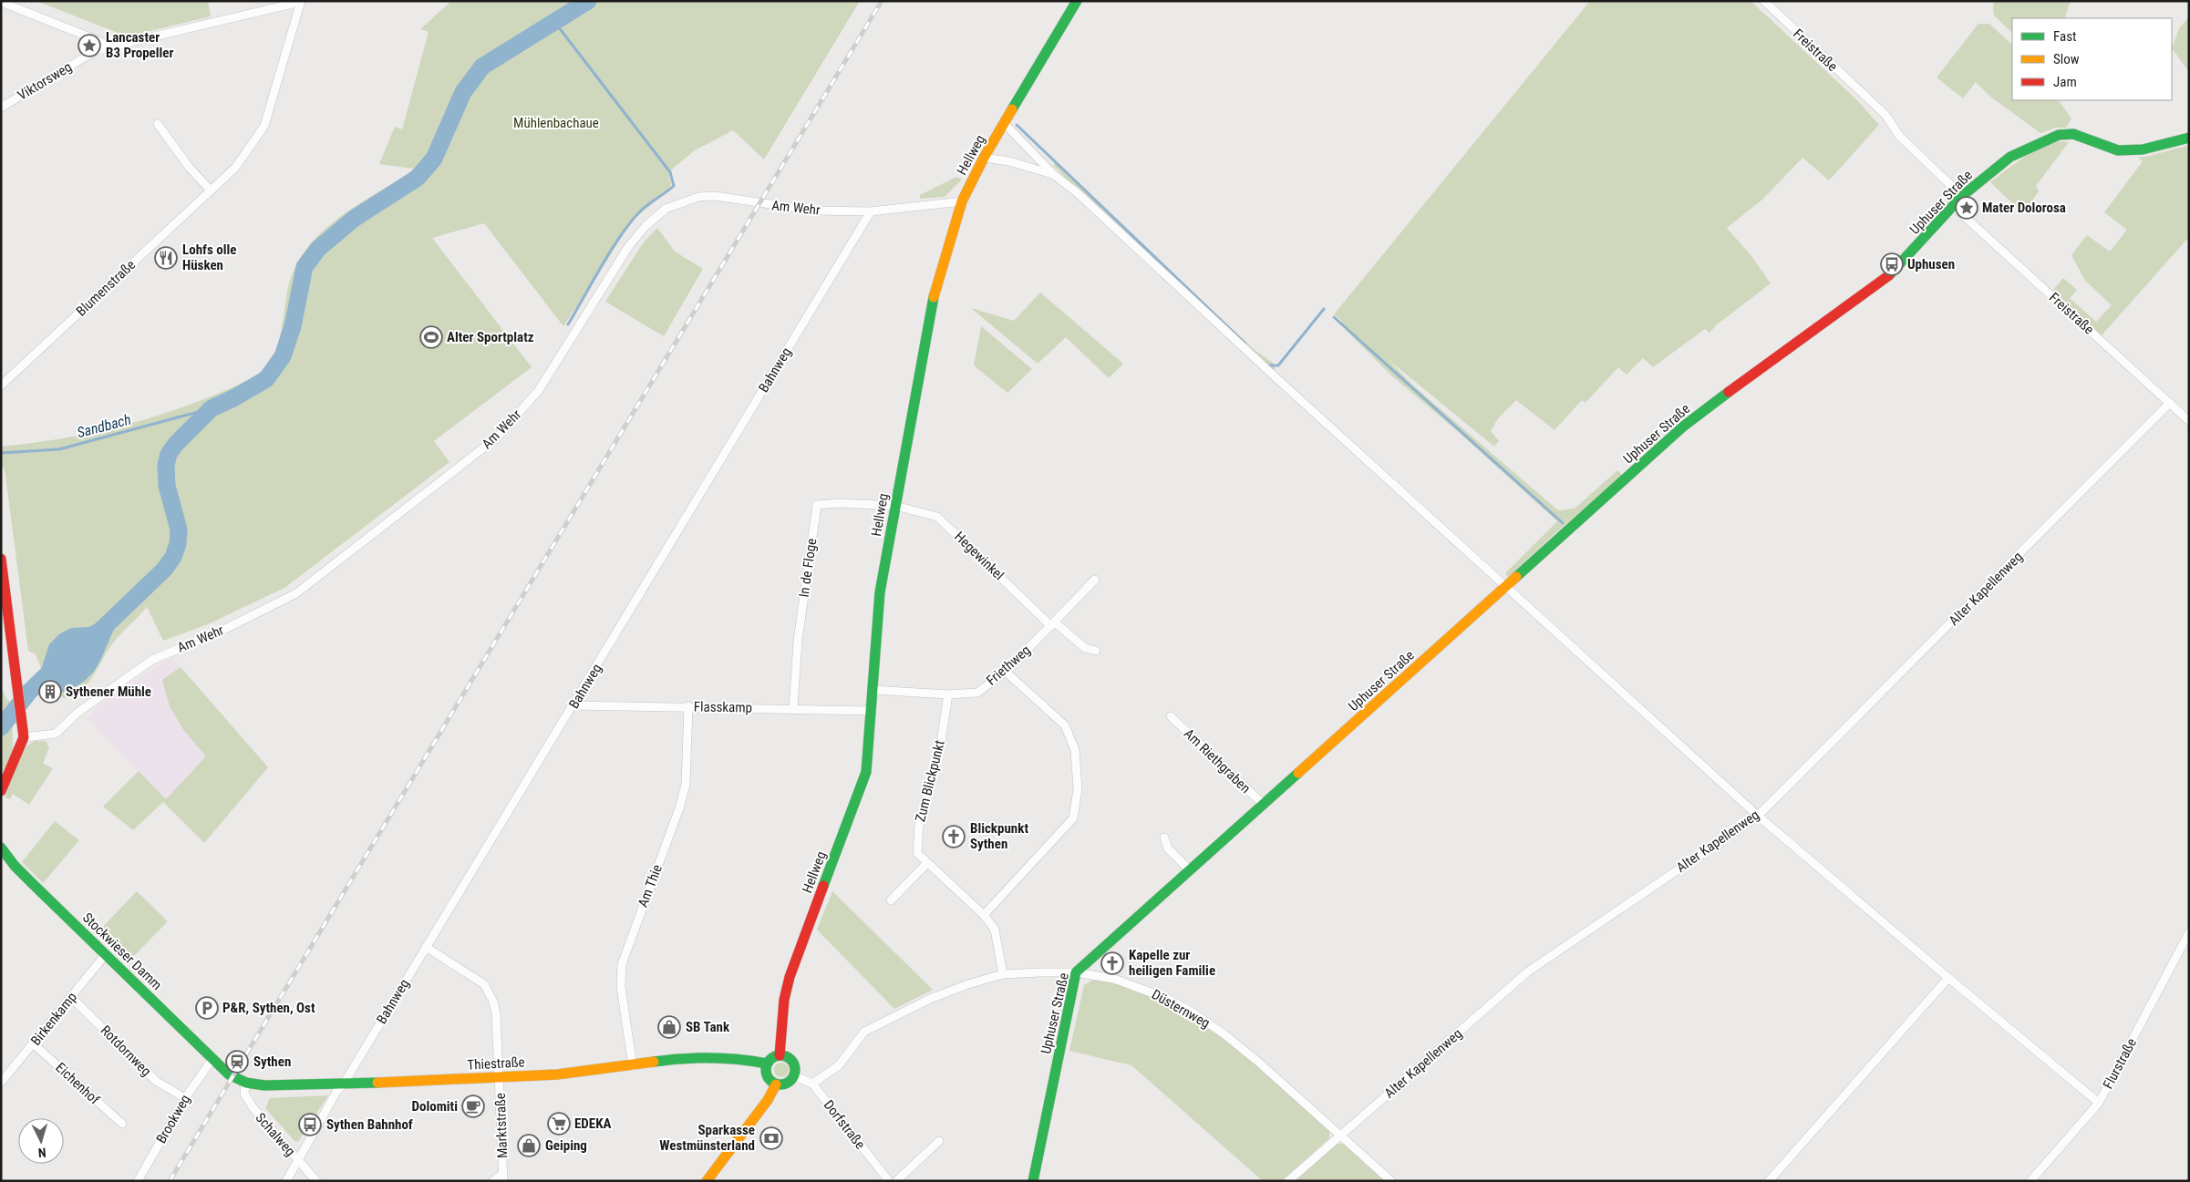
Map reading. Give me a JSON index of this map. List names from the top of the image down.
{
  "streets": {
    "street": [
      "Freistraße",
      "Viktorsweg",
      "Hellweg",
      "Uphuser Straße",
      "Am Wehr",
      "Blumenstraße",
      "Bahnweg",
      "Hegewinkel",
      "In de Floge",
      "Alter Kapellenweg",
      "Friethweg",
      "Flasskamp",
      "Am Riethgraben",
      "Zum Blickpunkt",
      "Am Thie",
      "Stockwieser Damm",
      "Düsternweg",
      "Birkenkamp",
      "Rotdornweg",
      "Thiestraße",
      "Flurstraße",
      "Eichenhof",
      "Brookweg",
      "Dorfstraße",
      "Marktstraße",
      "Schalweg"
    ]
  },
  "crossings": [
    ["Freistraße", "Uphuser Straße"],
    ["Freistraße", "Alter Kapellenweg"],
    ["Viktorsweg", "Blumenstraße"],
    ["Hellweg", "Am Wehr"],
    ["Hellweg", "Hegewinkel"],
    ["Hellweg", "In de Floge"],
    ["Hellweg", "Friethweg"],
    ["Hellweg", "Flasskamp"],
    ["Hellweg", "Thiestraße"],
    ["Hellweg", "Dorfstraße"],
    ["Uphuser Straße", "Am Riethgraben"],
    ["Uphuser Straße", "Düsternweg"],
    ["Am Wehr", "Bahnweg"],
    ["Bahnweg", "Flasskamp"],
    ["Bahnweg", "Thiestraße"],
    ["Bahnweg", "Marktstraße"],
    ["Bahnweg", "Schalweg"],
    ["Hegewinkel", "In de Floge"],
    ["Hegewinkel", "Friethweg"],
    ["In de Floge", "Flasskamp"],
    ["Alter Kapellenweg", "Düsternweg"],
    ["Friethweg", "Zum Blickpunkt"],
    ["Flasskamp", "Am Thie"],
    ["Zum Blickpunkt", "Düsternweg"],
    ["Am Thie", "Thiestraße"],
    ["Stockwieser Damm", "Birkenkamp"],
    ["Stockwieser Damm", "Thiestraße"],
    ["Stockwieser Damm", "Brookweg"],
    ["Düsternweg", "Dorfstraße"],
    ["Birkenkamp", "Rotdornweg"],
    ["Birkenkamp", "Eichenhof"],
    ["Rotdornweg", "Brookweg"],
    ["Thiestraße", "Dorfstraße"],
    ["Thiestraße", "Marktstraße"],
    ["Thiestraße", "Schalweg"]
  ],
  "water": ["Sandbach"],
  "parks": ["Mühlenbachaue"],
  "places": {
    "place": ["Lancaster B3 Propeller", "Mater Dolorosa"],
    "restaurant": ["Lohfs olle Hüsken"],
    "bus stop": ["Uphusen", "Sythen Bahnhof"],
    "sports": ["Alter Sportplatz"],
    "building": ["Sythener Mühle"],
    "church": ["Blickpunkt Sythen", "Kapelle zur heiligen Familie"],
    "parking": ["P&R, Sythen, Ost"],
    "shop": ["SB Tank", "Geiping"],
    "station": ["Sythen"],
    "cafe": ["Dolomiti"],
    "supermarket": ["EDEKA"],
    "bank": ["Sparkasse Westmünsterland"]
  },
  "legend": ["Fast", "Slow", "Jam"],
  "north": "bottom"
}
